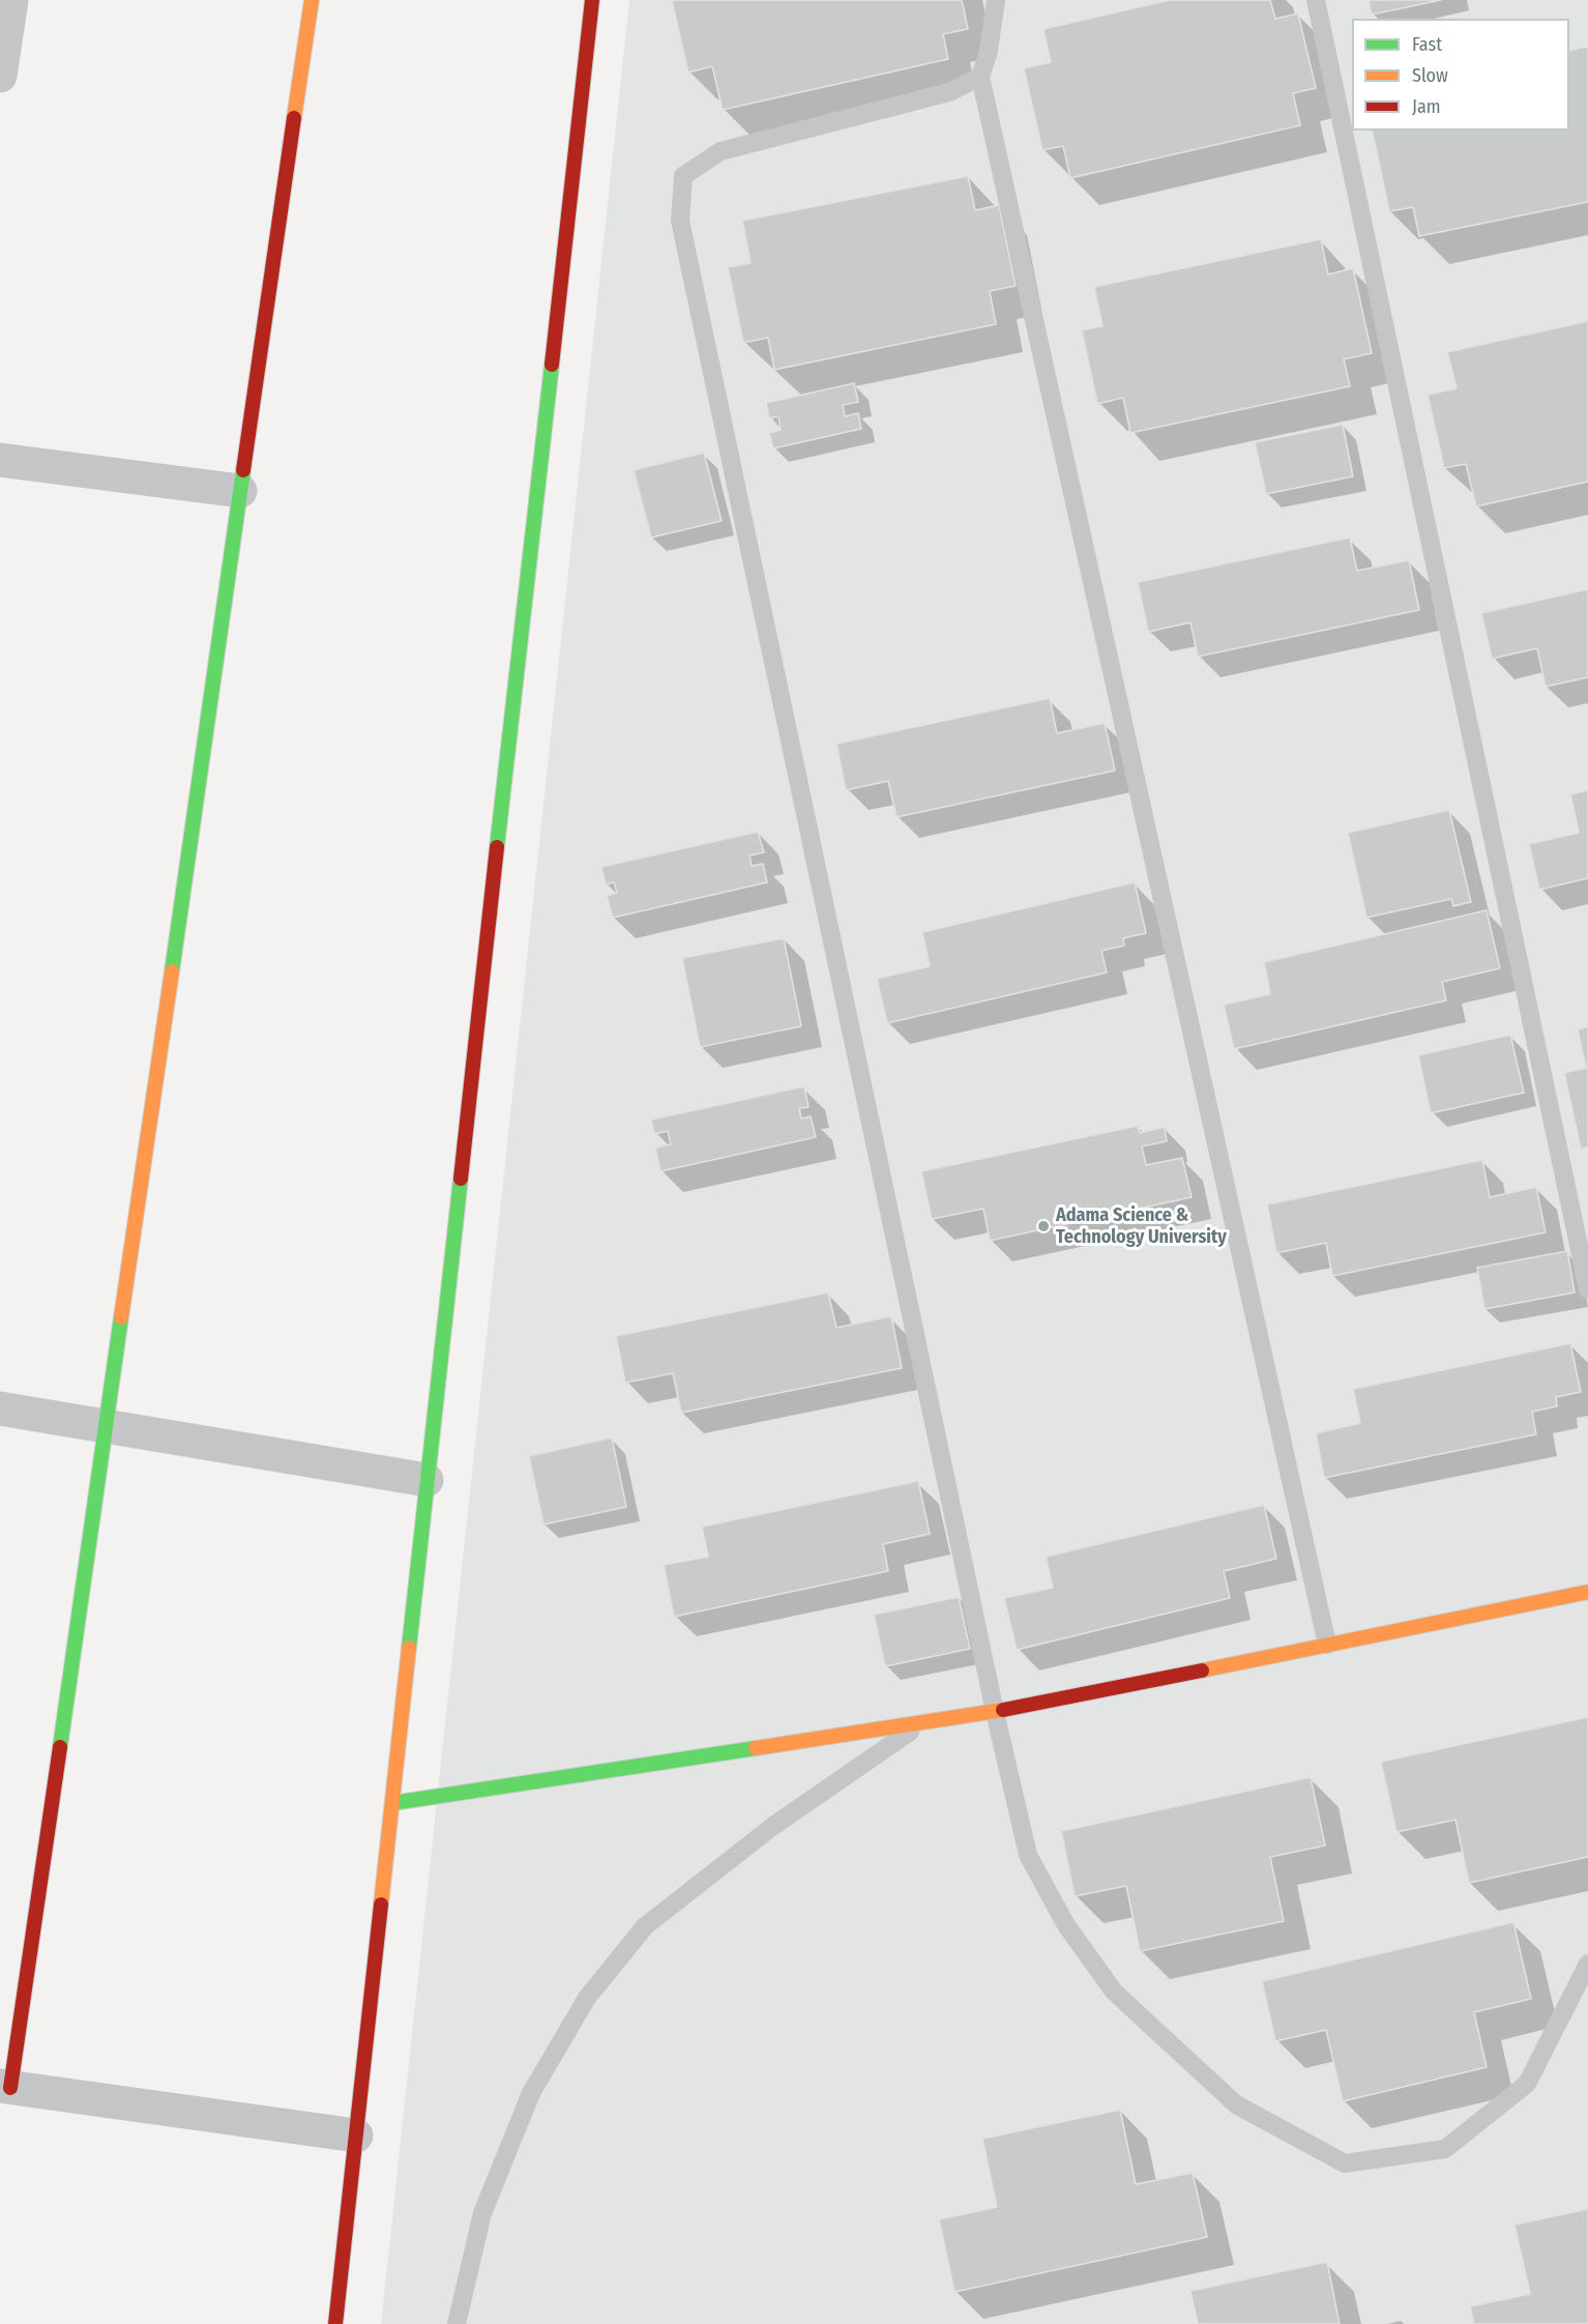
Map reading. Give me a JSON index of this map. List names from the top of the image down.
{
  "places": ["Adama Science & Technology University"],
  "legend": ["Fast", "Slow", "Jam"]
}
